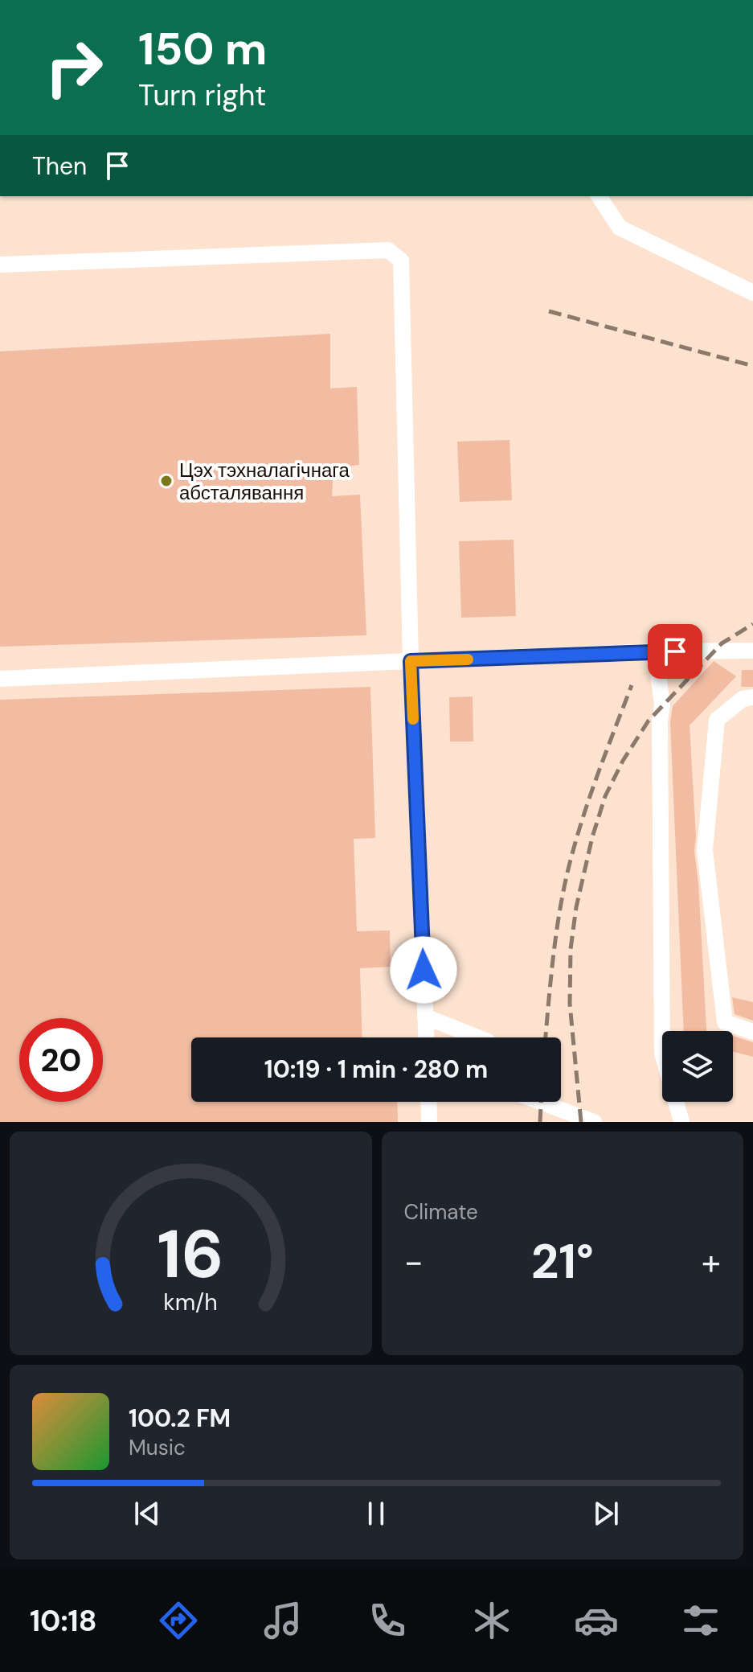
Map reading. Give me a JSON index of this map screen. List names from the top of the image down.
{
  "places": ["Цэх тэхналагічнага абсталявання"],
  "page": {
    "turn": ["150 m", "Turn right"],
    "then": "Then",
    "limit": "20",
    "trip": "10:19 · 1 min · 280 m",
    "tile": "Climate",
    "heat": ["−", "21°", "+"],
    "song": ["100.2 FM", "Music"],
    "tabs": "10:18",
    "gauge": ["16", "km/h"]
  }
}
